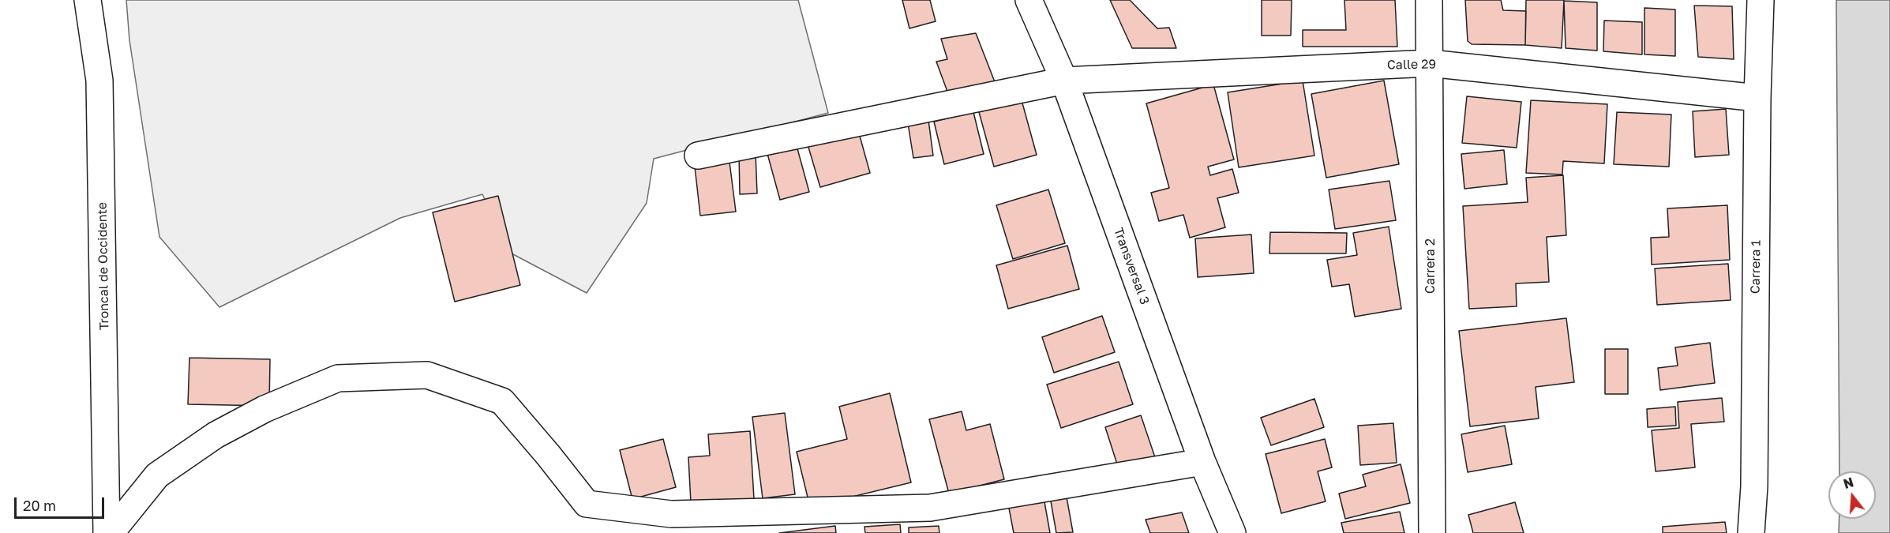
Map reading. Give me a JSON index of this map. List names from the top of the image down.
{
  "streets": {
    "main road": [
      "Calle 29",
      "Troncal de Occidente",
      "Transversal 3",
      "Carrera 2",
      "Carrera 1"
    ]
  },
  "crossings": [
    ["Calle 29", "Transversal 3"],
    ["Calle 29", "Carrera 2"],
    ["Calle 29", "Carrera 1"]
  ],
  "scale_bar": "20 m",
  "north": "top"
}
